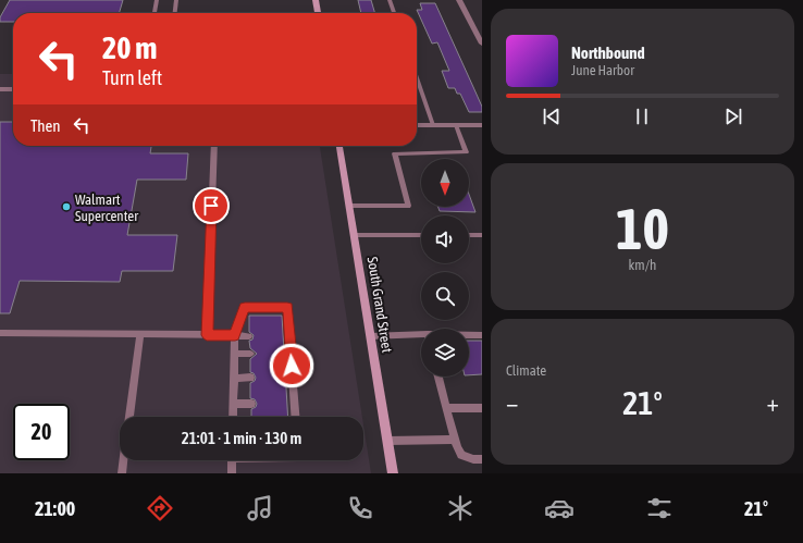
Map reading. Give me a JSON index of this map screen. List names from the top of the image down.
{
  "streets": {
    "main road": ["South Grand Street"]
  },
  "places": ["Walmart Supercenter"],
  "north": "bottom",
  "page": {
    "turn": ["20 m", "Turn left"],
    "song": ["Northbound", "June Harbor"],
    "then": "Then",
    "tile": [
      ["10", "km/h"],
      "Climate"
    ],
    "heat": ["−", "21°", "+"],
    "limit": "20",
    "trip": "21:01 · 1 min · 130 m",
    "tabs": ["21:00", "21°"]
  }
}
